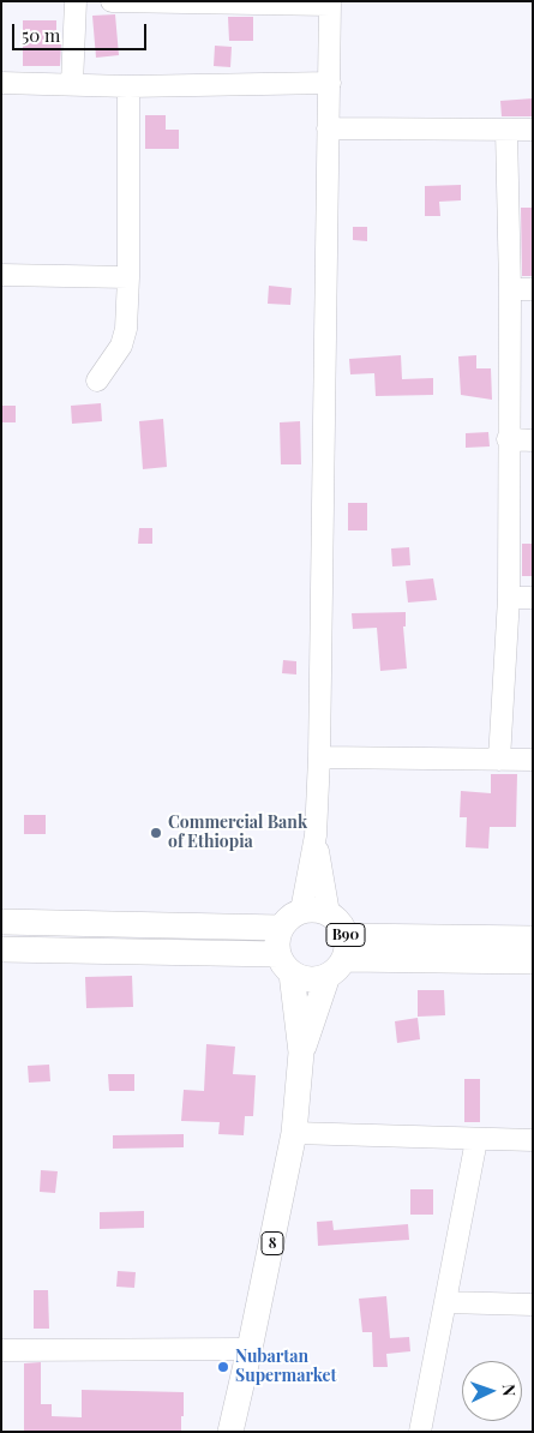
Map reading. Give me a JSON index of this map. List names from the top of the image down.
{
  "streets": {
    "main road": ["B90", "8"]
  },
  "crossings": [
    ["B90", "8"]
  ],
  "places": ["Commercial Bank of Ethiopia", "Nubartan Supermarket"],
  "scale_bar": "50 m",
  "north": "right"
}
